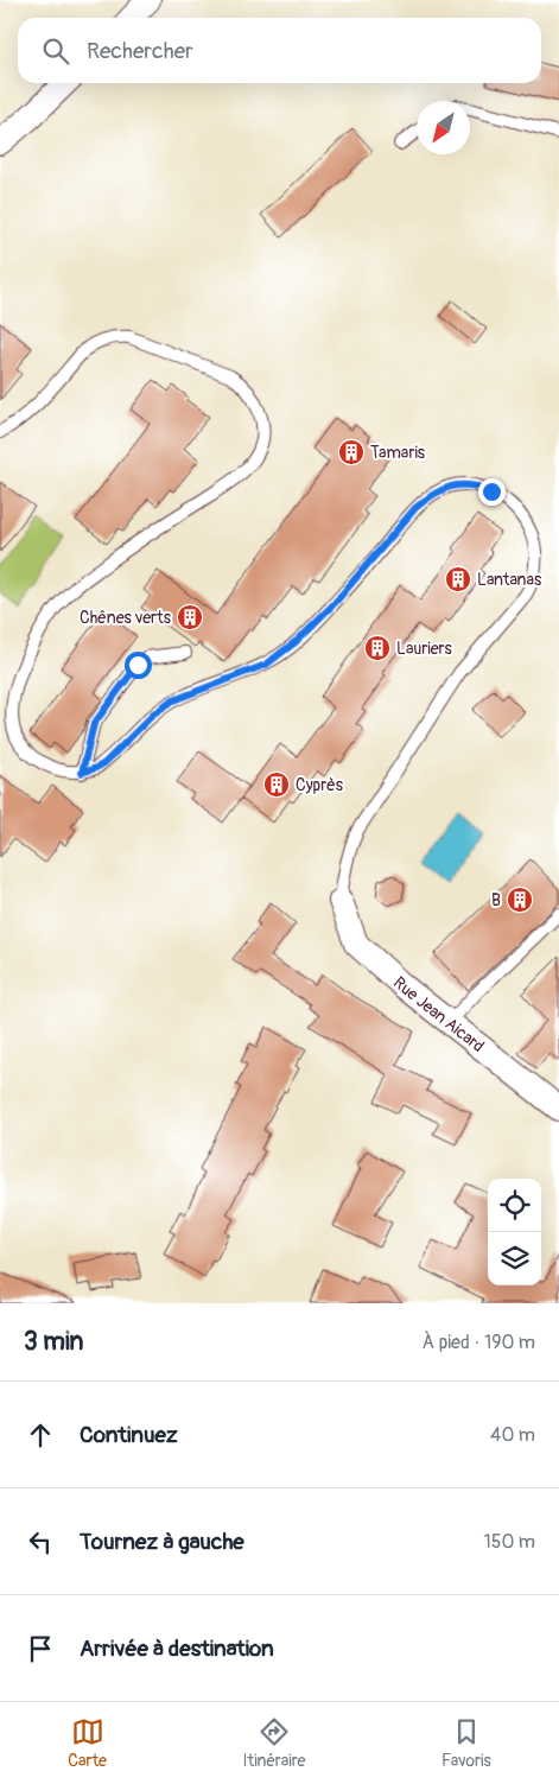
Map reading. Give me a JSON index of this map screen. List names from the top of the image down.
{
  "streets": {
    "street": ["Rue Jean Aicard"]
  },
  "places": {
    "building": [
      "Tamaris",
      "Lantanas",
      "Chênes verts",
      "Lauriers",
      "Cyprès",
      "B"
    ]
  },
  "north": "bottom left",
  "page": {
    "search": "Rechercher",
    "heading": ["3 min", "À pied · 190 m"],
    "list": [
      ["Continuez", "40 m"],
      ["Tournez à gauche", "150 m"],
      "Arrivée à destination"
    ],
    "nav": ["Carte", "Itinéraire", "Favoris"]
  }
}
